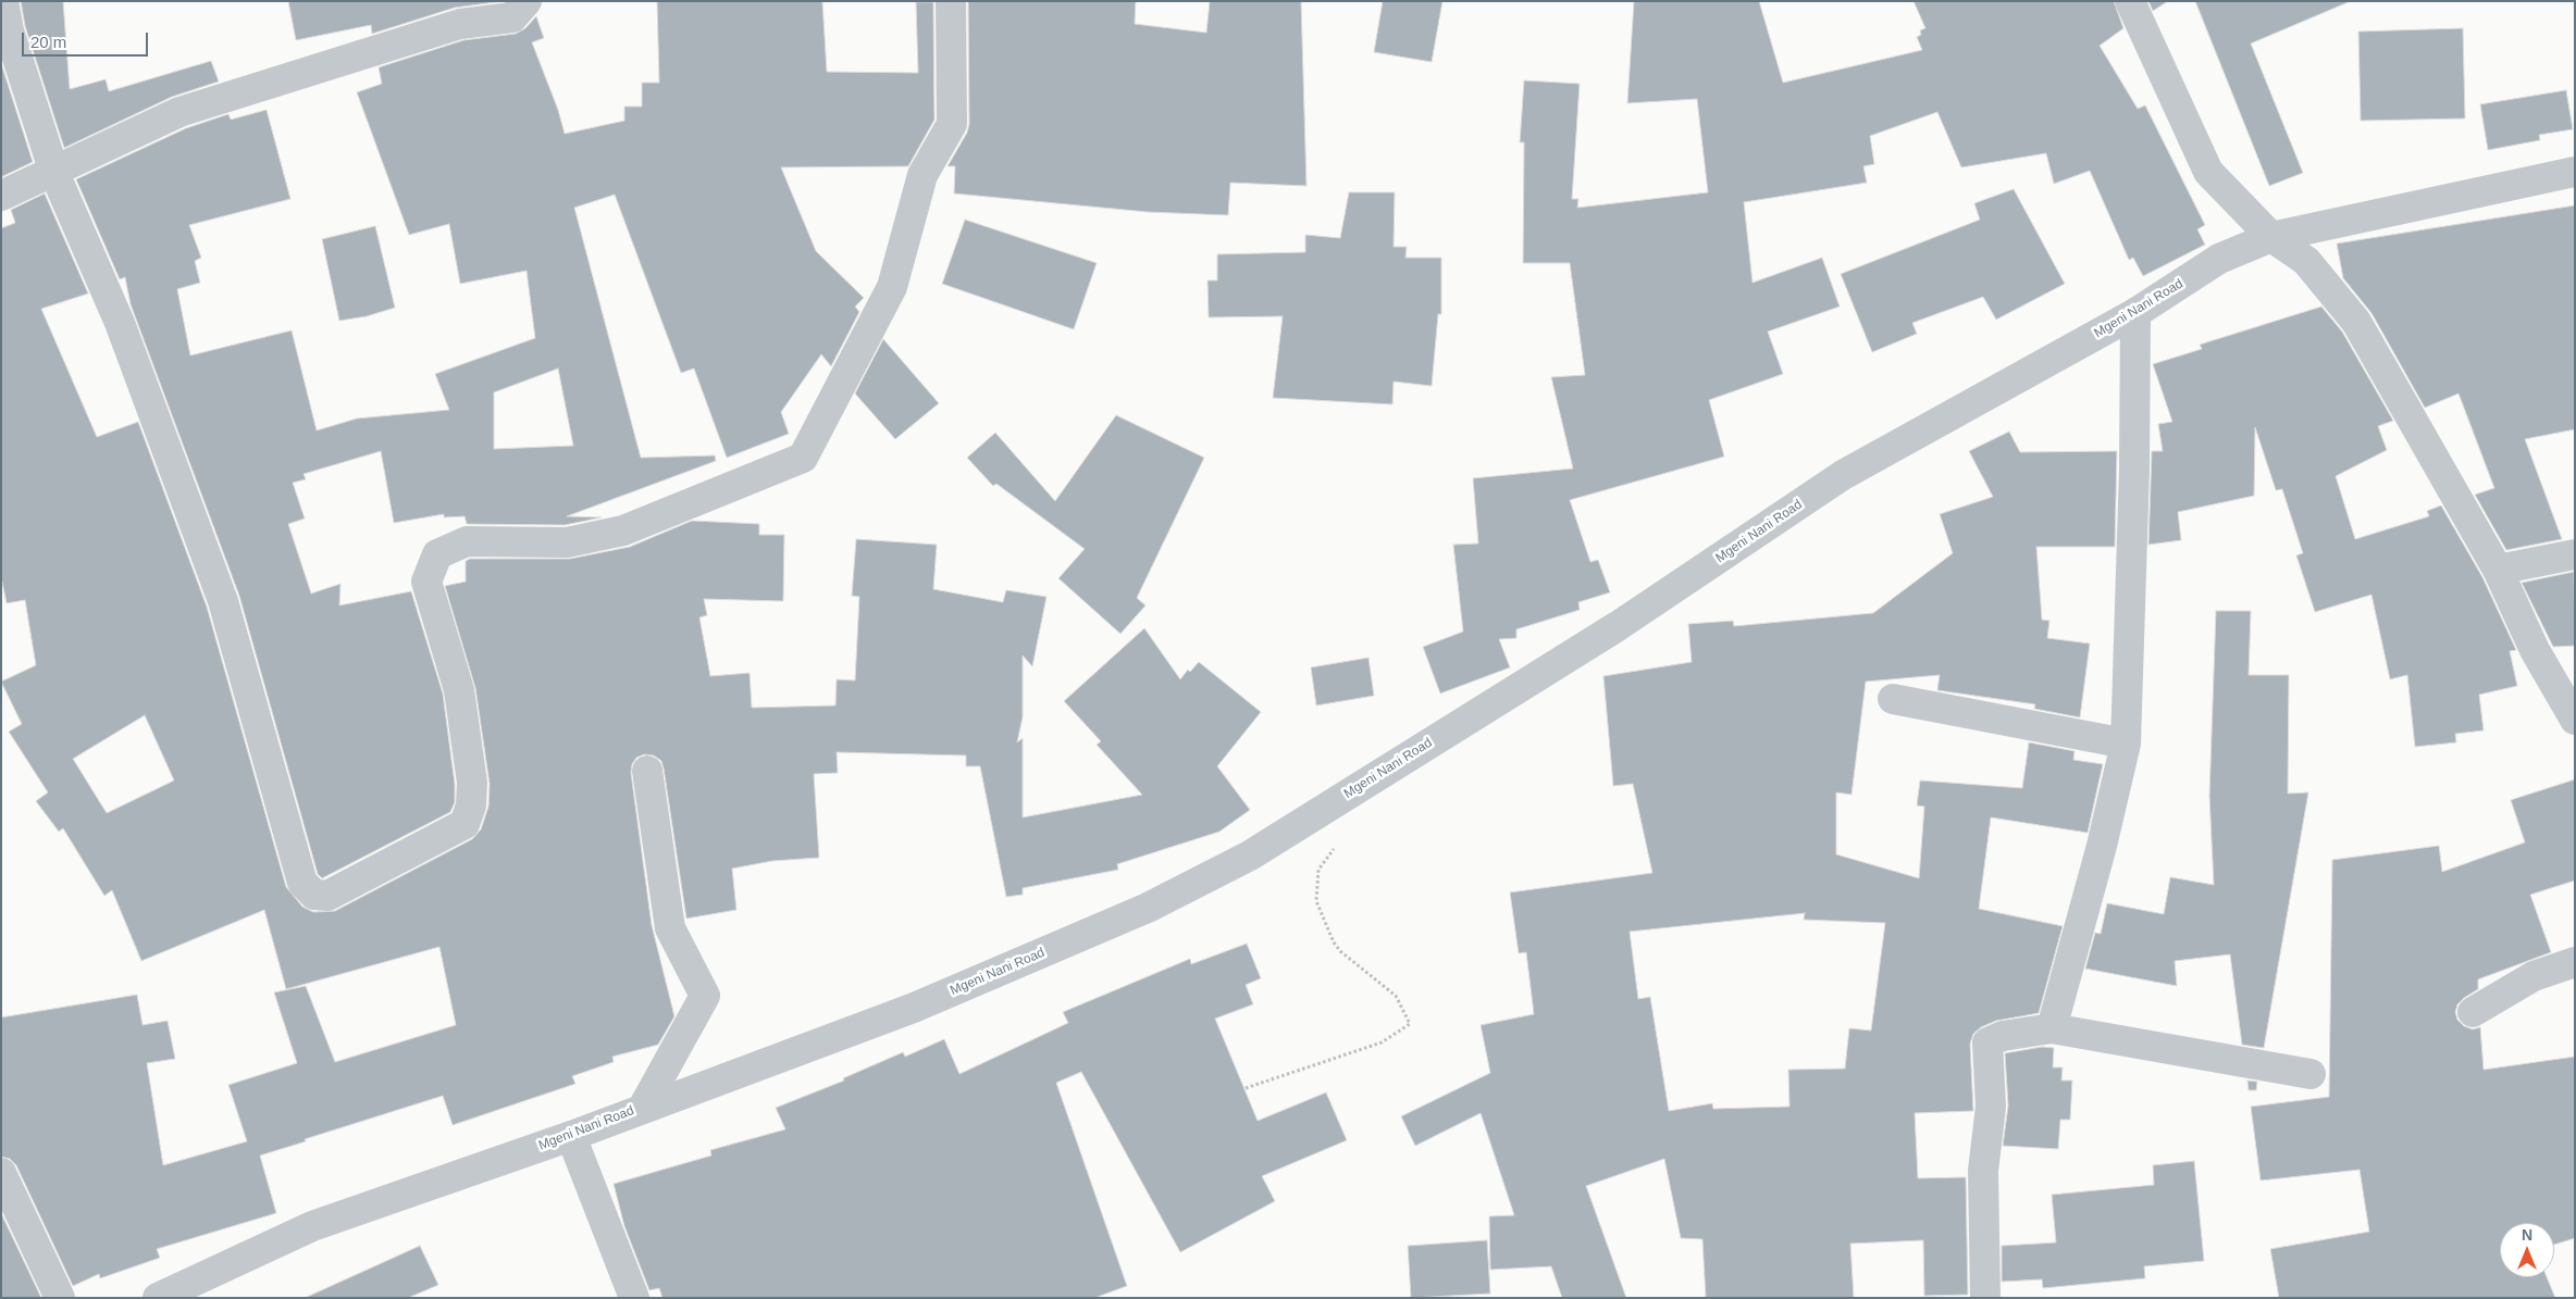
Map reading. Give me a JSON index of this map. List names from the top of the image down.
{
  "streets": {
    "street": ["Mgeni Nani Road"]
  },
  "scale_bar": "20 m",
  "north": "top"
}
